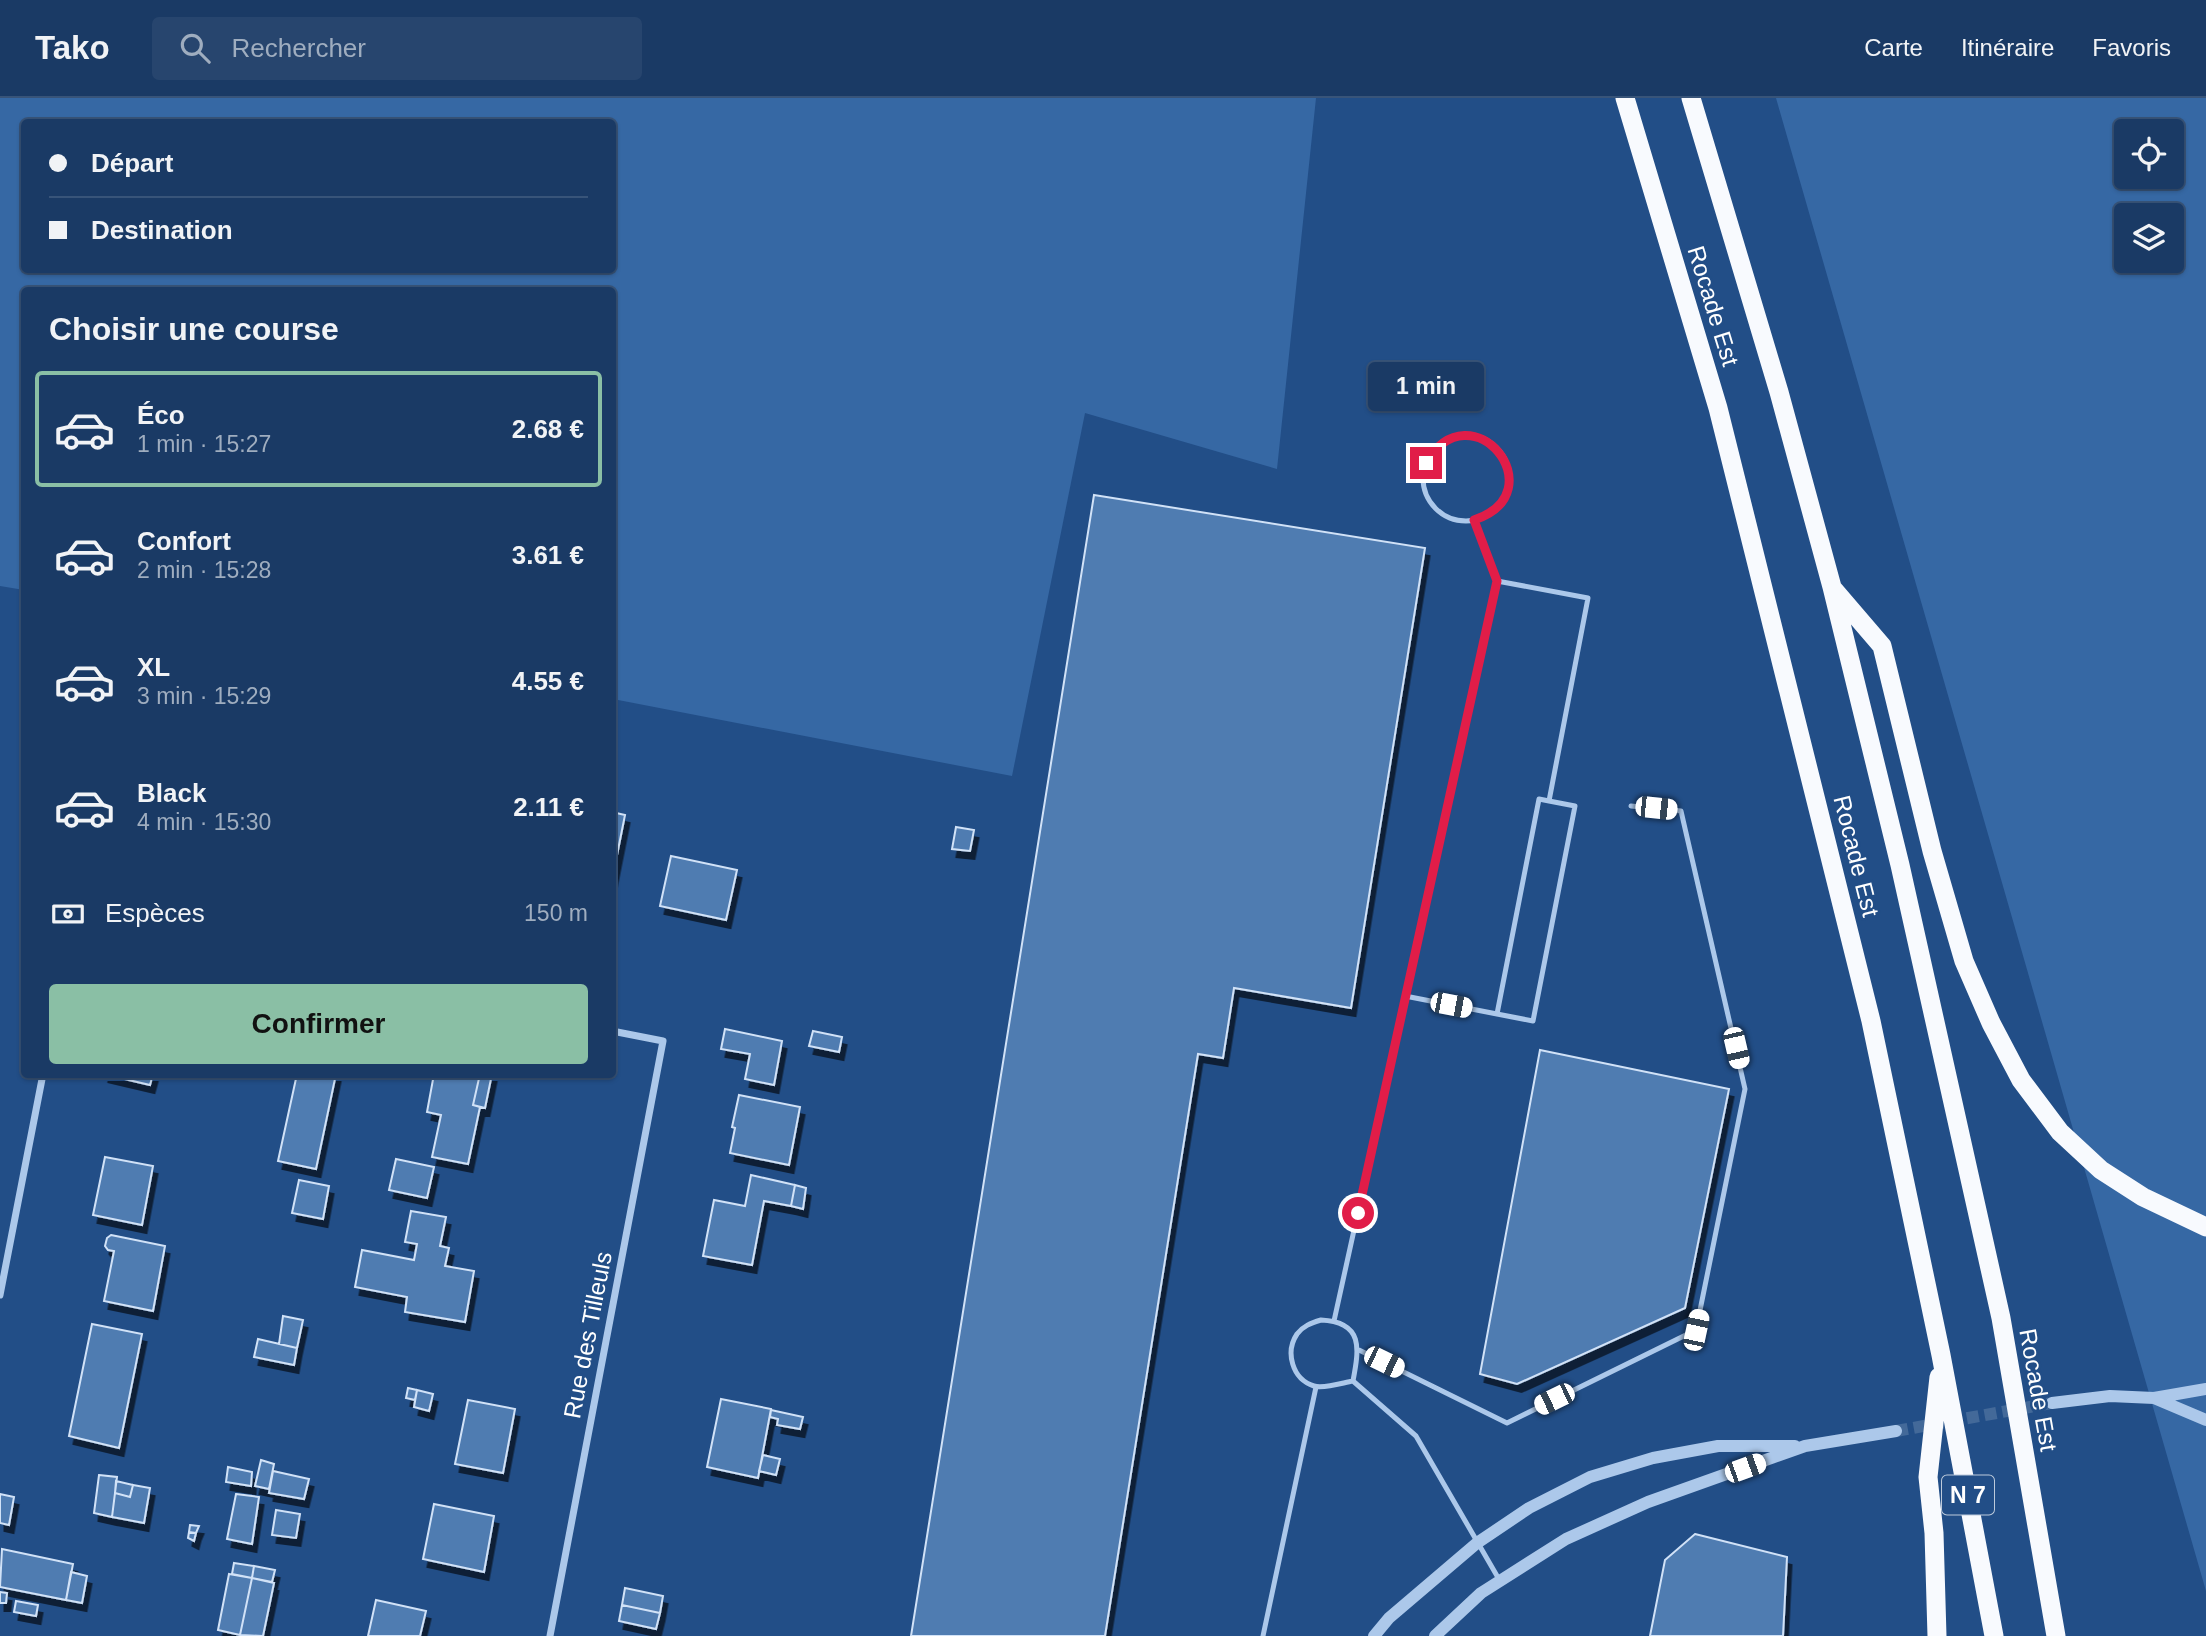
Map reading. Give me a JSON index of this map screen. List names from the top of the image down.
{
  "streets": {
    "highway": ["Rocade Est", "N 7"],
    "street": ["Rue des Tilleuls"]
  },
  "page": {
    "header": "Tako",
    "search": "Rechercher",
    "nav": ["Carte", "Itinéraire", "Favoris"],
    "banner": ["Départ", "Destination"],
    "heading": "Choisir une course",
    "bubble": "1 min",
    "list": [
      {
        "name": "Éco",
        "note": "1 min · 15:27",
        "value": "2.68 €"
      },
      {
        "name": "Confort",
        "note": "2 min · 15:28",
        "value": "3.61 €"
      },
      {
        "name": "XL",
        "note": "3 min · 15:29",
        "value": "4.55 €"
      },
      {
        "name": "Black",
        "note": "4 min · 15:30",
        "value": "2.11 €"
      }
    ],
    "pay": ["Espèces", "150 m"],
    "buttons": "Confirmer"
  }
}
